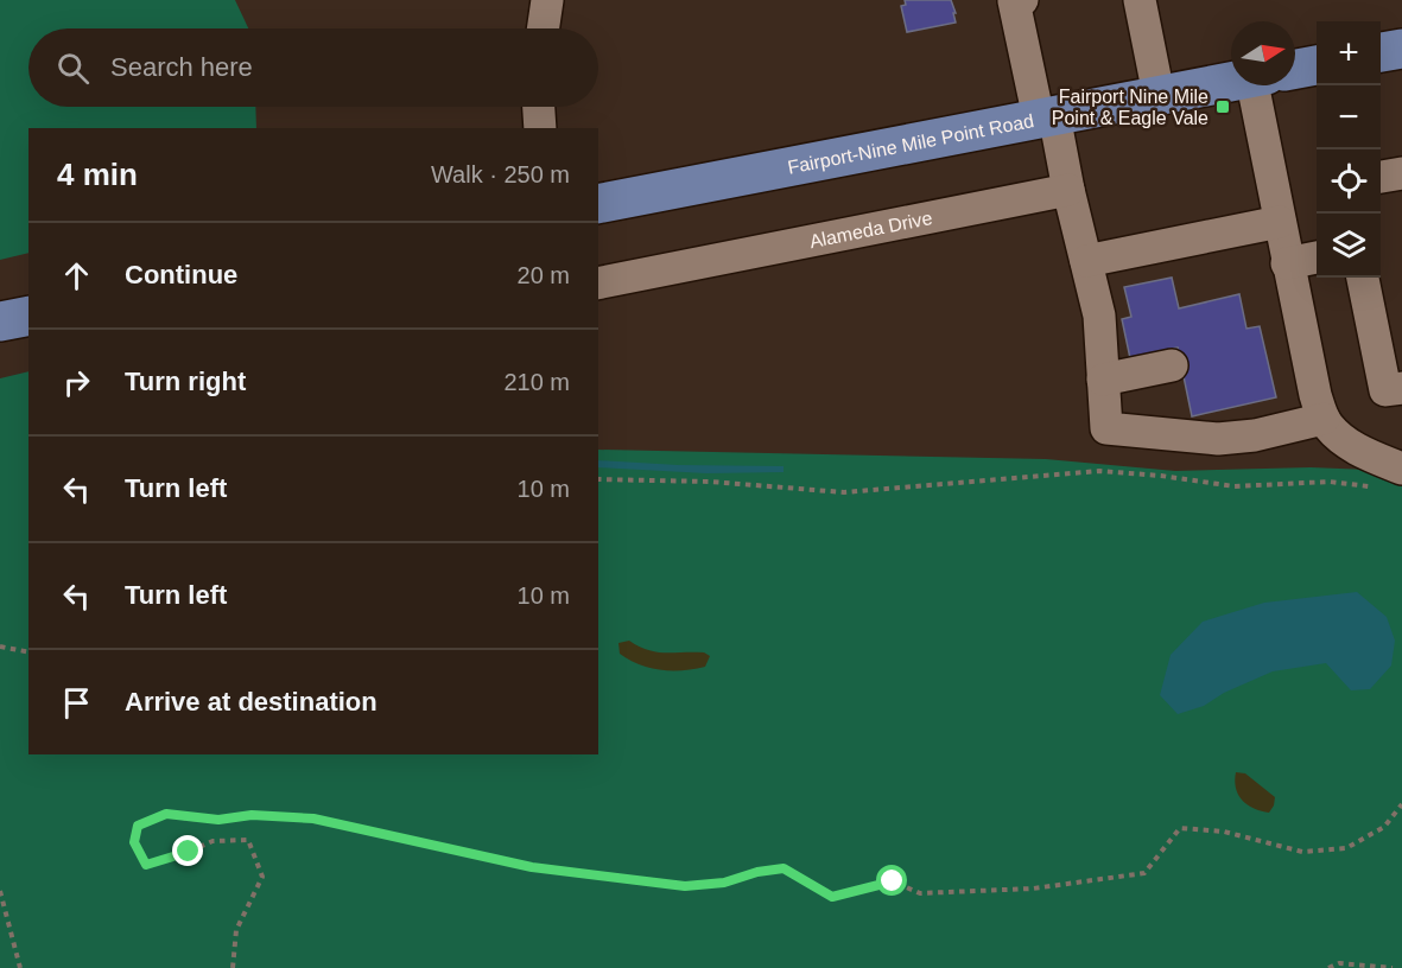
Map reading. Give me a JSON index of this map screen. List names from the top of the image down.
{
  "streets": {
    "main road": ["Fairport-Nine Mile Point Road"],
    "street": ["Alameda Drive"]
  },
  "places": {
    "transit": ["Fairport Nine Mile Point & Eagle Vale"]
  },
  "north": "right",
  "page": {
    "map_buttons": ["+", "−"],
    "search": "Search here",
    "heading": ["4 min", "Walk · 250 m"],
    "list": [
      ["Continue", "20 m"],
      ["Turn right", "210 m"],
      ["Turn left", "10 m"],
      ["Turn left", "10 m"],
      "Arrive at destination"
    ]
  }
}
